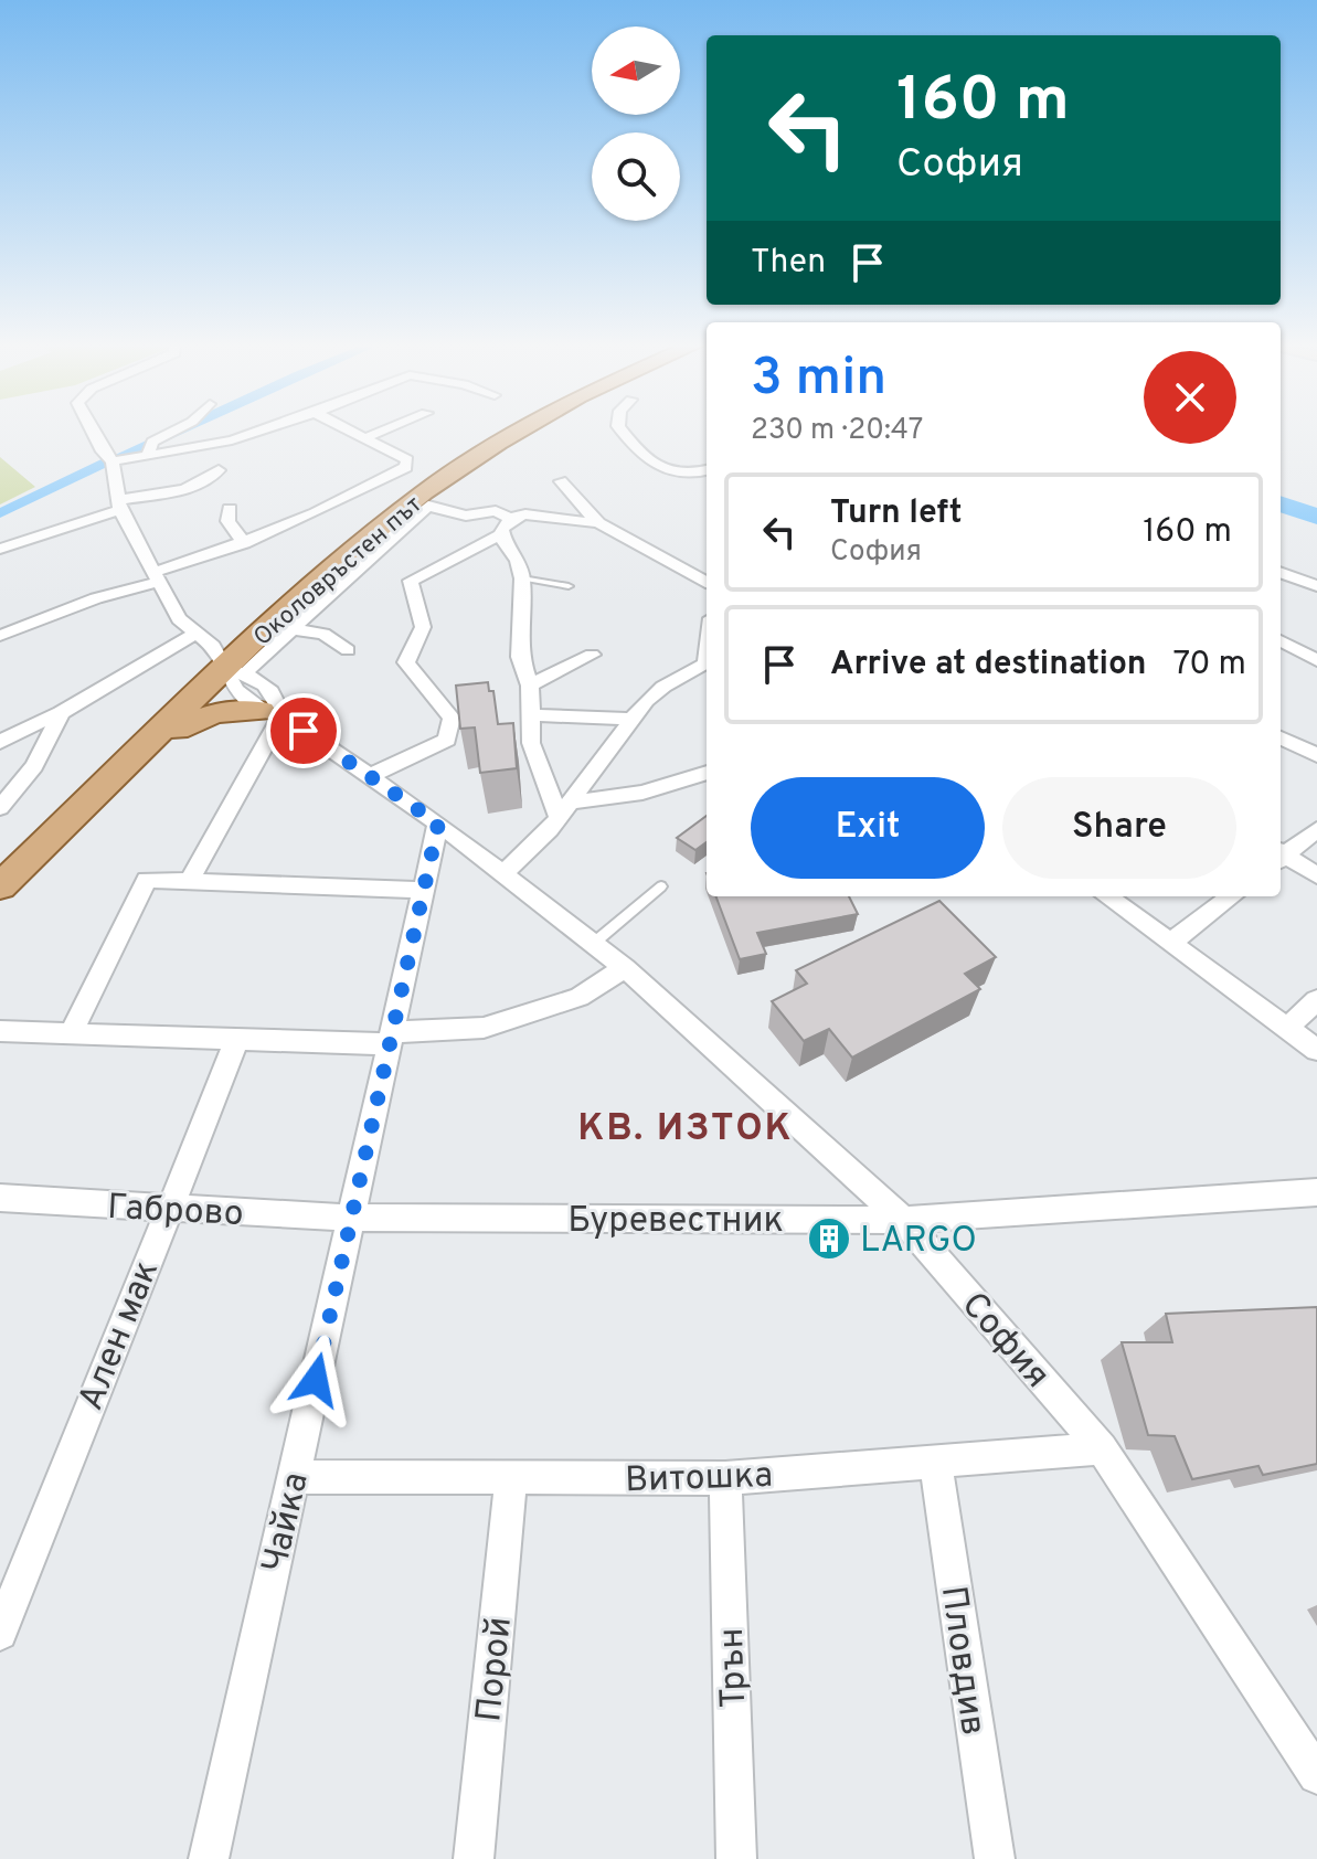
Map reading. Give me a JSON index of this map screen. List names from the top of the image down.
{
  "streets": {
    "main road": ["Околовръстен път"],
    "street": [
      "Габрово",
      "Буревестник",
      "Ален мак",
      "София",
      "Витошка",
      "Чайка",
      "Пловдив",
      "Трън",
      "Порой"
    ]
  },
  "crossings": [
    ["Габрово", "Буревестник"],
    ["Габрово", "Ален мак"],
    ["Габрово", "Чайка"],
    ["Буревестник", "София"],
    ["Буревестник", "Чайка"],
    ["София", "Витошка"],
    ["София", "Чайка"],
    ["Витошка", "Чайка"],
    ["Витошка", "Пловдив"],
    ["Витошка", "Трън"],
    ["Витошка", "Порой"]
  ],
  "districts": ["КВ. ИЗТОК"],
  "places": {
    "building": ["LARGO"]
  },
  "north": "left",
  "page": {
    "turn": ["160 m", "София"],
    "then": "Then",
    "heading": ["3 min", "230 m · 20:47"],
    "list": [
      {
        "name": "Turn left",
        "note": "София",
        "value": "160 m"
      },
      {
        "name": "Arrive at destination",
        "value": "70 m"
      }
    ],
    "buttons": ["Exit", "Share"]
  }
}
